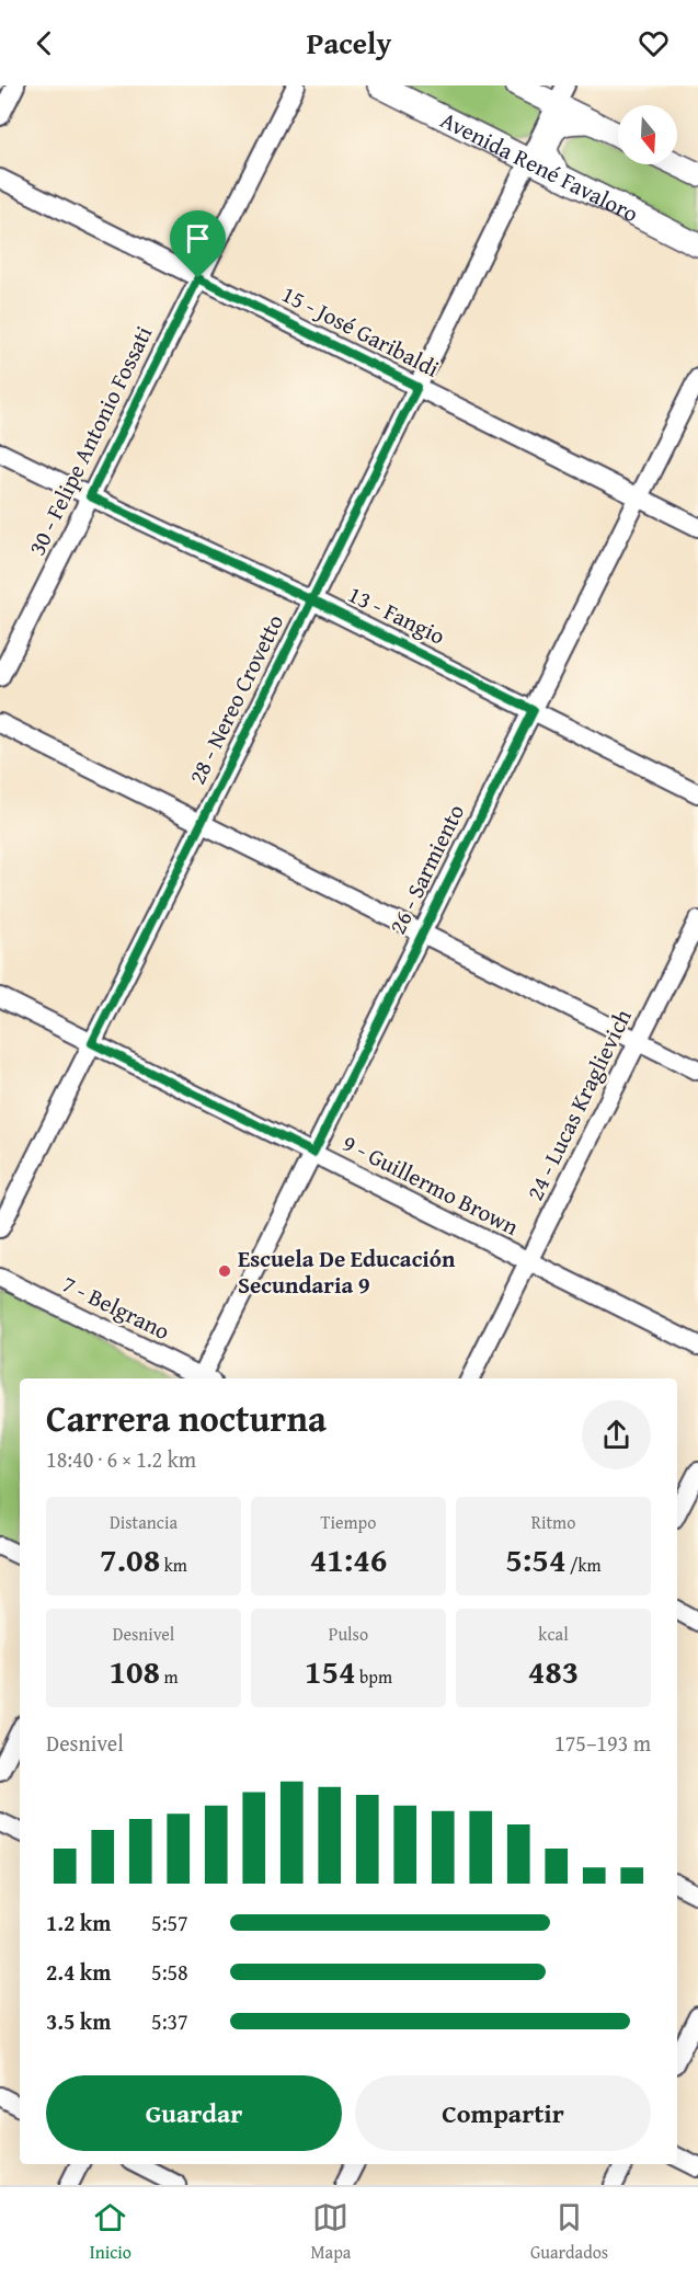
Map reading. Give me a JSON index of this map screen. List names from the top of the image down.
{
  "streets": {
    "main road": ["Avenida René Favaloro"],
    "street": [
      "15 - José Garibaldi",
      "30 - Felipe Antonio Fossati",
      "13 - Fangio",
      "28 - Nereo Crovetto",
      "26 - Sarmiento",
      "24 - Lucas Kraglievich",
      "9 - Guillermo Brown",
      "7 - Belgrano"
    ]
  },
  "crossings": [
    ["Avenida René Favaloro", "28 - Nereo Crovetto"],
    ["15 - José Garibaldi", "30 - Felipe Antonio Fossati"],
    ["15 - José Garibaldi", "28 - Nereo Crovetto"],
    ["15 - José Garibaldi", "26 - Sarmiento"],
    ["30 - Felipe Antonio Fossati", "13 - Fangio"],
    ["13 - Fangio", "28 - Nereo Crovetto"],
    ["13 - Fangio", "26 - Sarmiento"],
    ["28 - Nereo Crovetto", "9 - Guillermo Brown"],
    ["26 - Sarmiento", "9 - Guillermo Brown"],
    ["24 - Lucas Kraglievich", "9 - Guillermo Brown"]
  ],
  "places": ["Escuela De Educación Secundaria 9"],
  "north": "bottom",
  "page": {
    "header": "Pacely",
    "heading": ["Carrera nocturna", "18:40 · 6 × 1.2 km"],
    "stats": [
      ["Distancia", "7.08 km"],
      ["Tiempo", "41:46"],
      ["Ritmo", "5:54 /km"],
      ["Desnivel", "108 m"],
      ["Pulso", "154 bpm"],
      ["kcal", "483"]
    ],
    "chart": ["Desnivel", "175–193 m"],
    "list": [
      {
        "name": "1.2 km",
        "note": "5:57"
      },
      {
        "name": "2.4 km",
        "note": "5:58"
      },
      {
        "name": "3.5 km",
        "note": "5:37"
      }
    ],
    "buttons": ["Guardar", "Compartir"],
    "tabs": ["Inicio", "Mapa", "Guardados"]
  }
}
